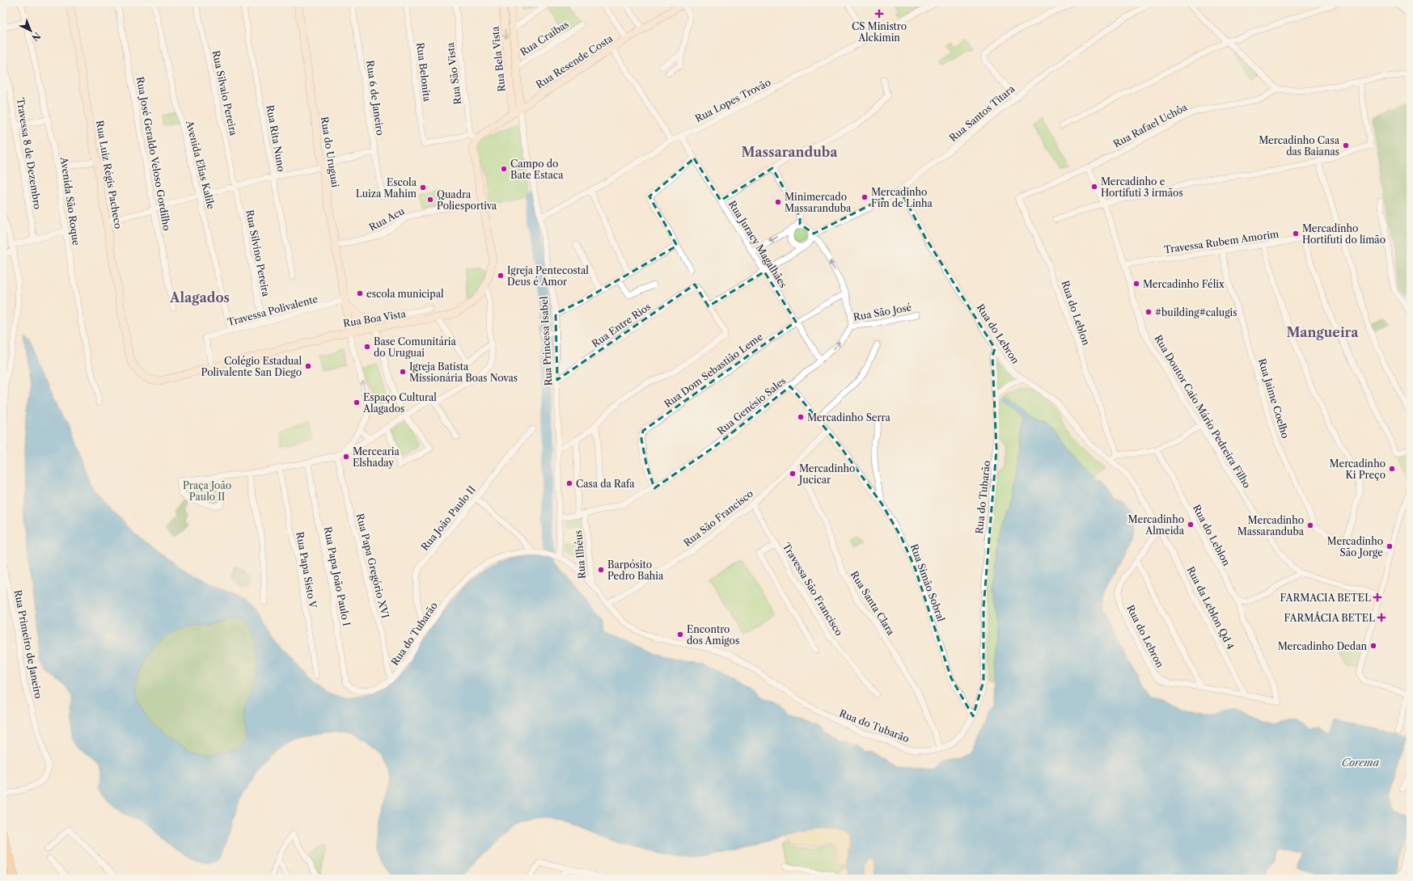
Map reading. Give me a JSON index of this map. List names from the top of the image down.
{
  "streets": {
    "main road": [
      "Rua Bela Vista",
      "Rua Resende Costa",
      "Rua do Uruguai",
      "Rua Luiz Régis Pacheco",
      "Rua Boa Vista"
    ],
    "street": [
      "Rua Craibas",
      "Rua Belonita",
      "Rua São Vista",
      "Rua Silvaio Pereira",
      "Rua 6 de Janeiro",
      "Rua Lopes Trovão",
      "Rua Santos Titara",
      "Rua Rafael Uchôa",
      "Rua Rita Nuno",
      "Travessa 8 de Dezembro",
      "Rua José Geraldo Veloso Gordilho",
      "Avenida Elias Kalile",
      "Avenida São Roque",
      "Rua Acu",
      "Travessa Rubem Amorim",
      "Rua Juracy Magalhães",
      "Rua Silvino Pereira",
      "Travessa Polivalente",
      "Rua São José",
      "Rua do Leblon",
      "Rua Entre Rios",
      "Rua do Lebron",
      "Rua Princesa Isabel",
      "Rua Dom Sebastião Leme",
      "Rua Jaime Coelho",
      "Rua Genésio Sales",
      "Rua Doutor Caio Mário Pedreira Filho",
      "Rua do Tubarão",
      "Rua João Paulo II",
      "Rua São Francisco",
      "Rua Ilhéus",
      "Rua Papa Gregório XVI",
      "Rua Papa Sisto V",
      "Rua Papa João Paulo I",
      "Rua Simão Sobral",
      "Travessa Sāo Francisco",
      "Rua Santa Clara",
      "Rua da Leblon Qd 4",
      "Rua Primeiro de Janeiro"
    ]
  },
  "crossings": [
    ["Rua Craibas", "Rua Bela Vista"],
    ["Rua Bela Vista", "Rua Resende Costa"],
    ["Rua Bela Vista", "Rua Princesa Isabel"],
    ["Rua Resende Costa", "Rua Belonita"],
    ["Rua Resende Costa", "Rua São Vista"],
    ["Rua Resende Costa", "Rua Boa Vista"],
    ["Rua Resende Costa", "Rua Princesa Isabel"],
    ["Rua Belonita", "Rua São Vista"],
    ["Rua Belonita", "Rua Boa Vista"],
    ["Rua São Vista", "Rua Boa Vista"],
    ["Rua Silvaio Pereira", "Rua Silvino Pereira"],
    ["Rua Lopes Trovão", "Rua Juracy Magalhães"],
    ["Rua Lopes Trovão", "Rua Princesa Isabel"],
    ["Rua Santos Titara", "Rua do Lebron"],
    ["Rua Rafael Uchôa", "Rua do Leblon"],
    ["Rua Rafael Uchôa", "Rua Doutor Caio Mário Pedreira Filho"],
    ["Rua do Uruguai", "Rua Acu"],
    ["Rua do Uruguai", "Travessa Polivalente"],
    ["Rua do Uruguai", "Rua Boa Vista"],
    ["Avenida Elias Kalile", "Travessa Polivalente"],
    ["Rua Luiz Régis Pacheco", "Rua Boa Vista"],
    ["Travessa Rubem Amorim", "Rua Jaime Coelho"],
    ["Travessa Rubem Amorim", "Rua Doutor Caio Mário Pedreira Filho"],
    ["Rua Juracy Magalhães", "Rua Dom Sebastião Leme"],
    ["Rua Juracy Magalhães", "Rua Genésio Sales"],
    ["Rua Silvino Pereira", "Travessa Polivalente"],
    ["Travessa Polivalente", "Rua Boa Vista"],
    ["Rua São José", "Rua Genésio Sales"],
    ["Rua do Leblon", "Rua do Lebron"],
    ["Rua Entre Rios", "Rua Princesa Isabel"],
    ["Rua do Lebron", "Rua do Tubarão"],
    ["Rua do Lebron", "Rua da Leblon Qd 4"],
    ["Rua Princesa Isabel", "Rua Genésio Sales"],
    ["Rua Princesa Isabel", "Rua Ilhéus"],
    ["Rua Dom Sebastião Leme", "Rua Genésio Sales"],
    ["Rua Genésio Sales", "Rua Ilhéus"],
    ["Rua Genésio Sales", "Rua Simão Sobral"],
    ["Rua do Tubarão", "Rua João Paulo II"],
    ["Rua do Tubarão", "Rua São Francisco"],
    ["Rua do Tubarão", "Rua Ilhéus"],
    ["Rua do Tubarão", "Rua Papa Gregório XVI"],
    ["Rua do Tubarão", "Rua Papa João Paulo I"],
    ["Rua do Tubarão", "Rua Simão Sobral"],
    ["Rua do Tubarão", "Rua Santa Clara"],
    ["Rua São Francisco", "Rua Simão Sobral"],
    ["Rua São Francisco", "Travessa Sāo Francisco"],
    ["Rua São Francisco", "Rua Santa Clara"]
  ],
  "districts": ["Massaranduba", "Alagados", "Mangueira"],
  "water": ["Corema"],
  "parks": ["Praça João Paulo II"],
  "places": {
    "health": ["CS Ministro Alckimin", "FARMACIA BETEL", "FARMÁCIA BETEL"],
    "other": [
      "Mercadinho Casa das Baianas",
      "Campo do Bate Estaca",
      "Mercadinho e Hortifuti 3 irmãos",
      "Escola Luiza Mahim",
      "Mercadinho Fim de Linha",
      "Quadra Poliesportiva",
      "Minimercado Massaranduba",
      "Mercadinho Hortifuti do limão",
      "Igreja Pentecostal Deus é Amor",
      "Mercadinho Félix",
      "escola municipal",
      "#building#calugis",
      "Base Comunitária do Uruguai",
      "Colégio Estadual Polivalente San Diego",
      "Igreja Batista Missionária Boas Novas",
      "Espaço Cultural Alagados",
      "Mercadinho Serra",
      "Mercearia Elshaday",
      "Mercadinho Ki Preço",
      "Mercadinho Jucicar",
      "Casa da Rafa",
      "Mercadinho Almeida",
      "Mercadinho Massaranduba",
      "Mercadinho São Jorge",
      "Barpósito Pedro Bahia",
      "Encontro dos Amigos",
      "Mercadinho Dedan"
    ]
  },
  "north": "bottom right"
}
